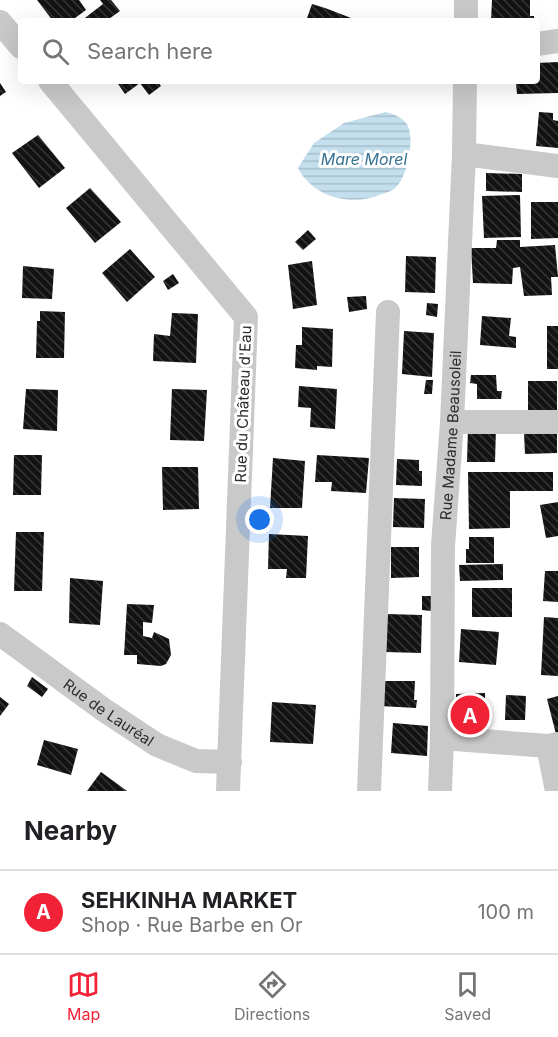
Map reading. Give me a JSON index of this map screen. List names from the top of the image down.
{
  "streets": {
    "street": ["Rue du Château d'Eau", "Rue Madame Beausoleil", "Rue de Lauréal"]
  },
  "crossings": [
    ["Rue du Château d'Eau", "Rue de Lauréal"]
  ],
  "water": ["Mare Morel"],
  "page": {
    "search": "Search here",
    "pins": "A",
    "heading": "Nearby",
    "list": [
      {
        "mark": "A",
        "name": "SEHKINHA MARKET",
        "note": "Shop · Rue Barbe en Or",
        "value": "100 m"
      }
    ],
    "nav": ["Map", "Directions", "Saved"]
  }
}
